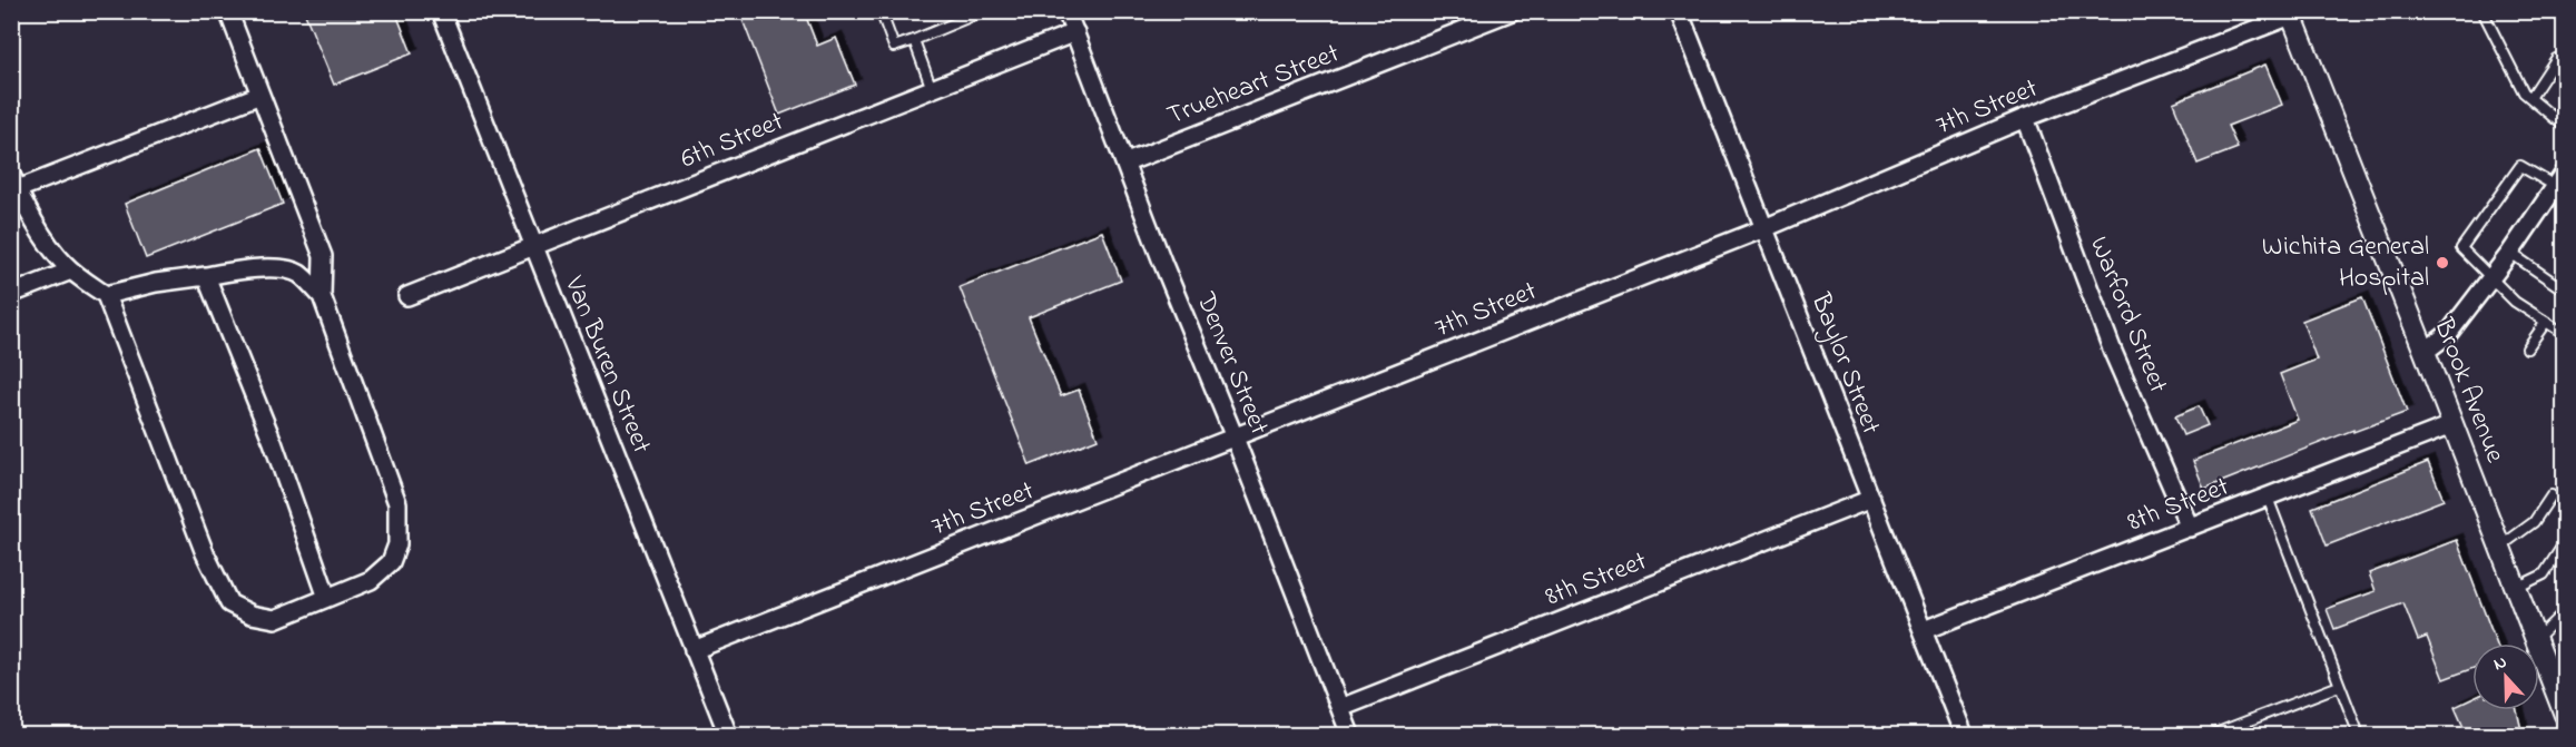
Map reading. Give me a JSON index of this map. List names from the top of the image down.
{
  "streets": {
    "street": [
      "Trueheart Street",
      "7th Street",
      "6th Street",
      "Warford Street",
      "Denver Street",
      "Baylor Street",
      "Van Buren Street",
      "Brook Avenue",
      "8th Street"
    ]
  },
  "crossings": [
    ["Trueheart Street", "Denver Street"],
    ["7th Street", "Warford Street"],
    ["7th Street", "Denver Street"],
    ["7th Street", "Baylor Street"],
    ["7th Street", "Van Buren Street"],
    ["7th Street", "Brook Avenue"],
    ["6th Street", "Denver Street"],
    ["6th Street", "Van Buren Street"],
    ["Warford Street", "8th Street"],
    ["Denver Street", "8th Street"],
    ["Baylor Street", "8th Street"],
    ["Brook Avenue", "8th Street"]
  ],
  "places": ["Wichita General Hospital"],
  "north": "top"
}
